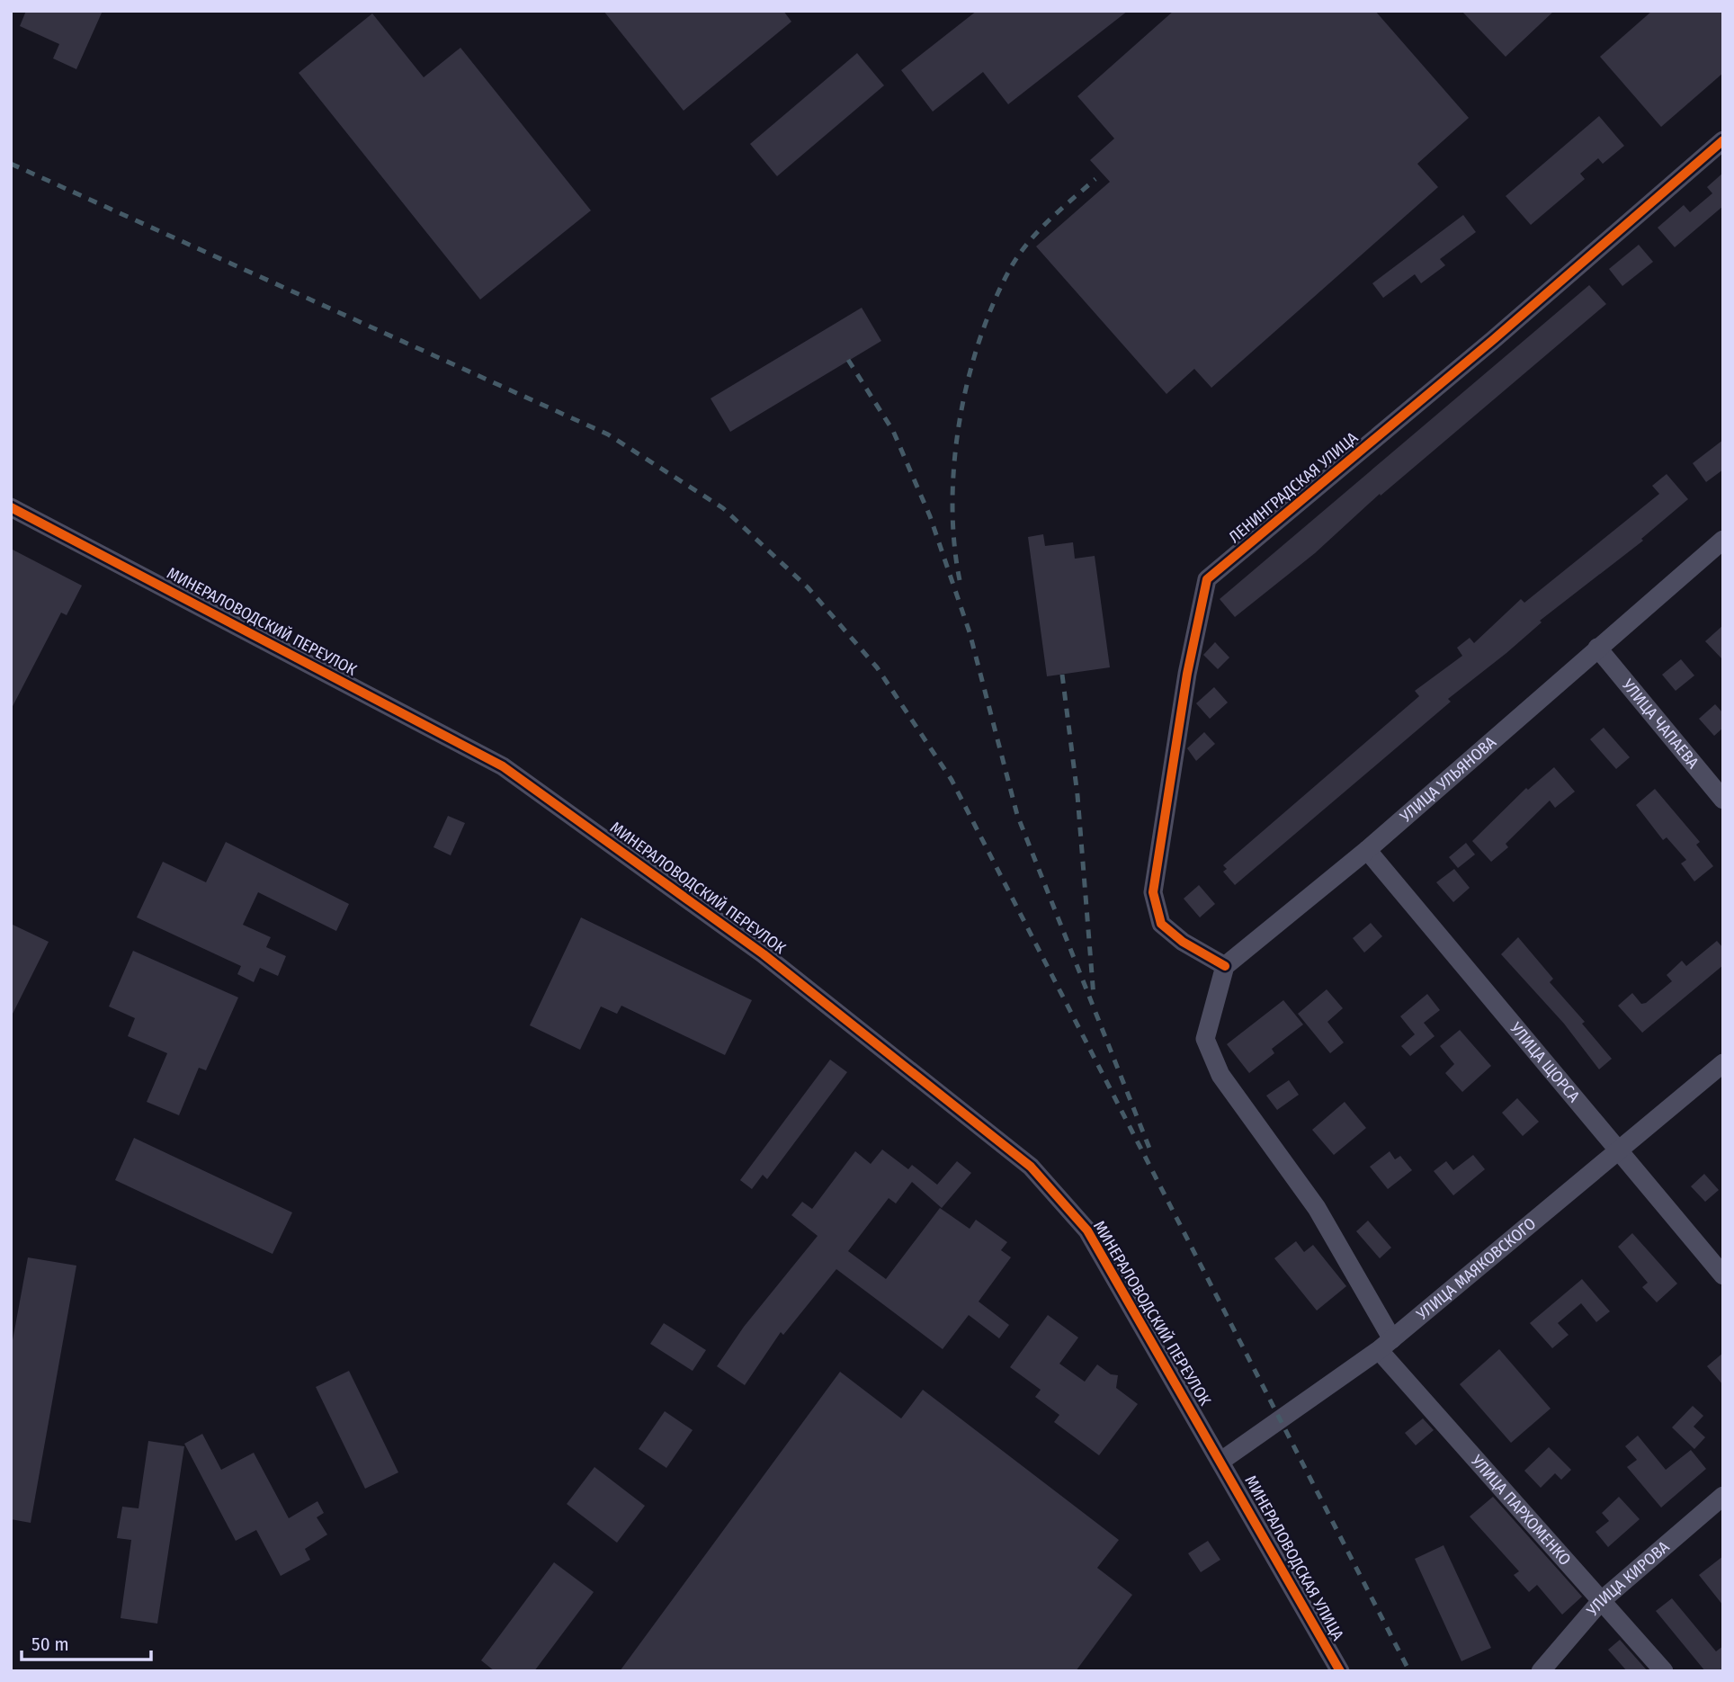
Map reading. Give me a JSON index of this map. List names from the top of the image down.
{
  "streets": {
    "street": [
      "ЛЕНИНГРАДСКАЯ УЛИЦА",
      "МИНЕРАЛОВОДСКИЙ ПЕРЕУЛОК",
      "УЛИЦА ЧАПАЕВА",
      "УЛИЦА УЛЬЯНОВА",
      "УЛИЦА ЩОРСА",
      "УЛИЦА МАЯКОВСКОГО",
      "УЛИЦА ПАРХОМЕНКО",
      "МИНЕРАЛОВОДСКАЯ УЛИЦА",
      "УЛИЦА КИРОВА"
    ]
  },
  "crossings": [
    ["ЛЕНИНГРАДСКАЯ УЛИЦА", "УЛИЦА УЛЬЯНОВА"],
    ["ЛЕНИНГРАДСКАЯ УЛИЦА", "УЛИЦА ПАРХОМЕНКО"],
    ["МИНЕРАЛОВОДСКИЙ ПЕРЕУЛОК", "УЛИЦА МАЯКОВСКОГО"],
    ["МИНЕРАЛОВОДСКИЙ ПЕРЕУЛОК", "МИНЕРАЛОВОДСКАЯ УЛИЦА"],
    ["УЛИЦА ЧАПАЕВА", "УЛИЦА УЛЬЯНОВА"],
    ["УЛИЦА УЛЬЯНОВА", "УЛИЦА ЩОРСА"],
    ["УЛИЦА УЛЬЯНОВА", "УЛИЦА ПАРХОМЕНКО"],
    ["УЛИЦА ЩОРСА", "УЛИЦА МАЯКОВСКОГО"],
    ["УЛИЦА МАЯКОВСКОГО", "УЛИЦА ПАРХОМЕНКО"],
    ["УЛИЦА МАЯКОВСКОГО", "МИНЕРАЛОВОДСКАЯ УЛИЦА"],
    ["УЛИЦА ПАРХОМЕНКО", "УЛИЦА КИРОВА"]
  ],
  "scale_bar": "50 m"
}
